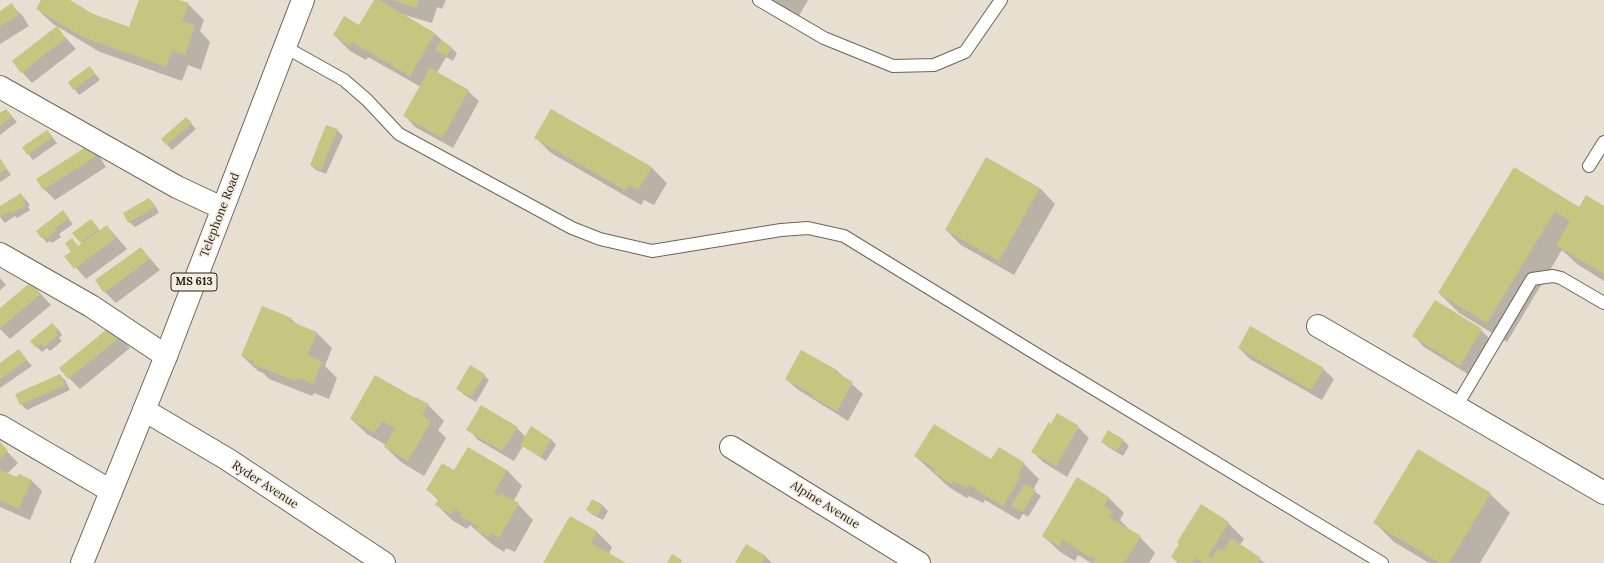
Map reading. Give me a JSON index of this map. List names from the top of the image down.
{
  "streets": {
    "street": [
      "Telephone Road",
      "MS 613",
      "Ryder Avenue",
      "Alpine Avenue"
    ]
  },
  "crossings": [
    ["Telephone Road", "Ryder Avenue"]
  ]
}
